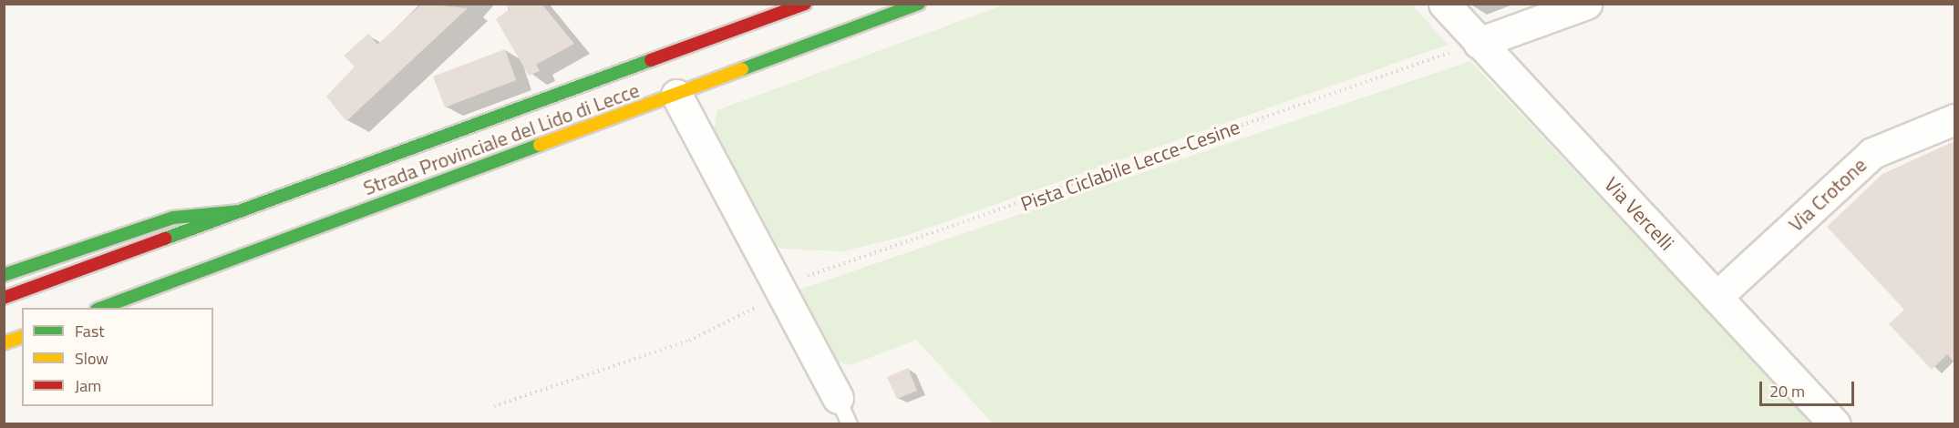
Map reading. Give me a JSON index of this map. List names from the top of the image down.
{
  "streets": {
    "main road": ["Strada Provinciale del Lido di Lecce"],
    "street": ["Via Crotone", "Via Vercelli"],
    "path": ["Pista Ciclabile Lecce-Cesine"]
  },
  "crossings": [
    ["Pista Ciclabile Lecce-Cesine", "Via Vercelli"],
    ["Via Crotone", "Via Vercelli"]
  ],
  "legend": ["Fast", "Slow", "Jam"],
  "scale_bar": "20 m"
}
